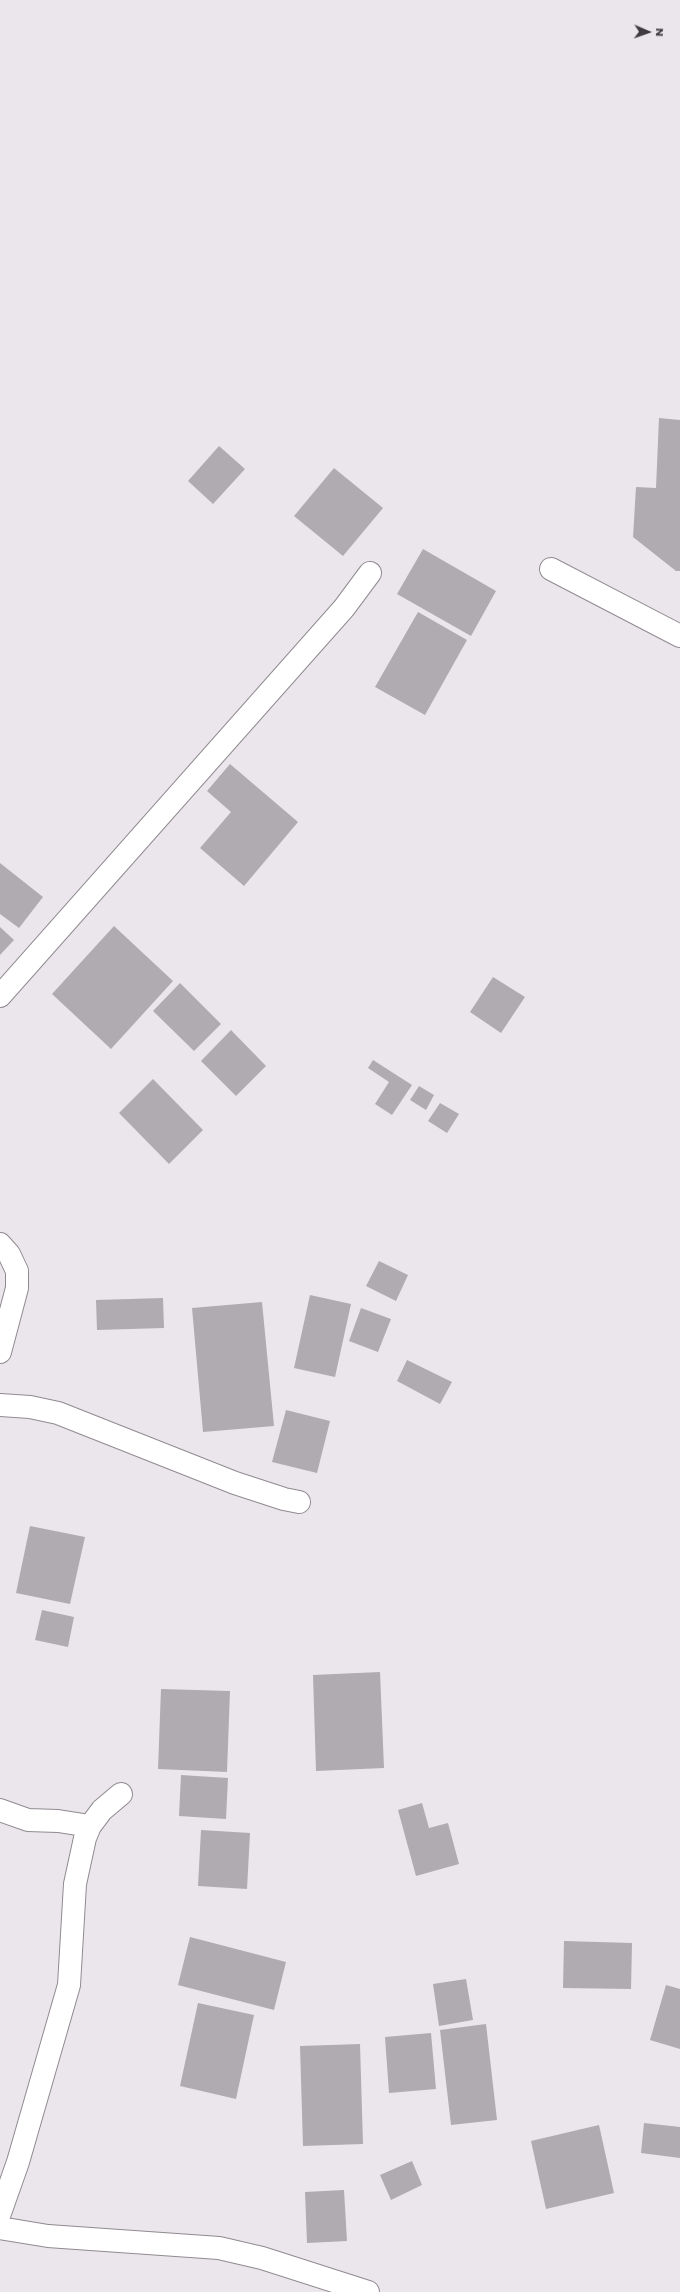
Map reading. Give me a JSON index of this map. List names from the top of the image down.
{
  "north": "right"
}
